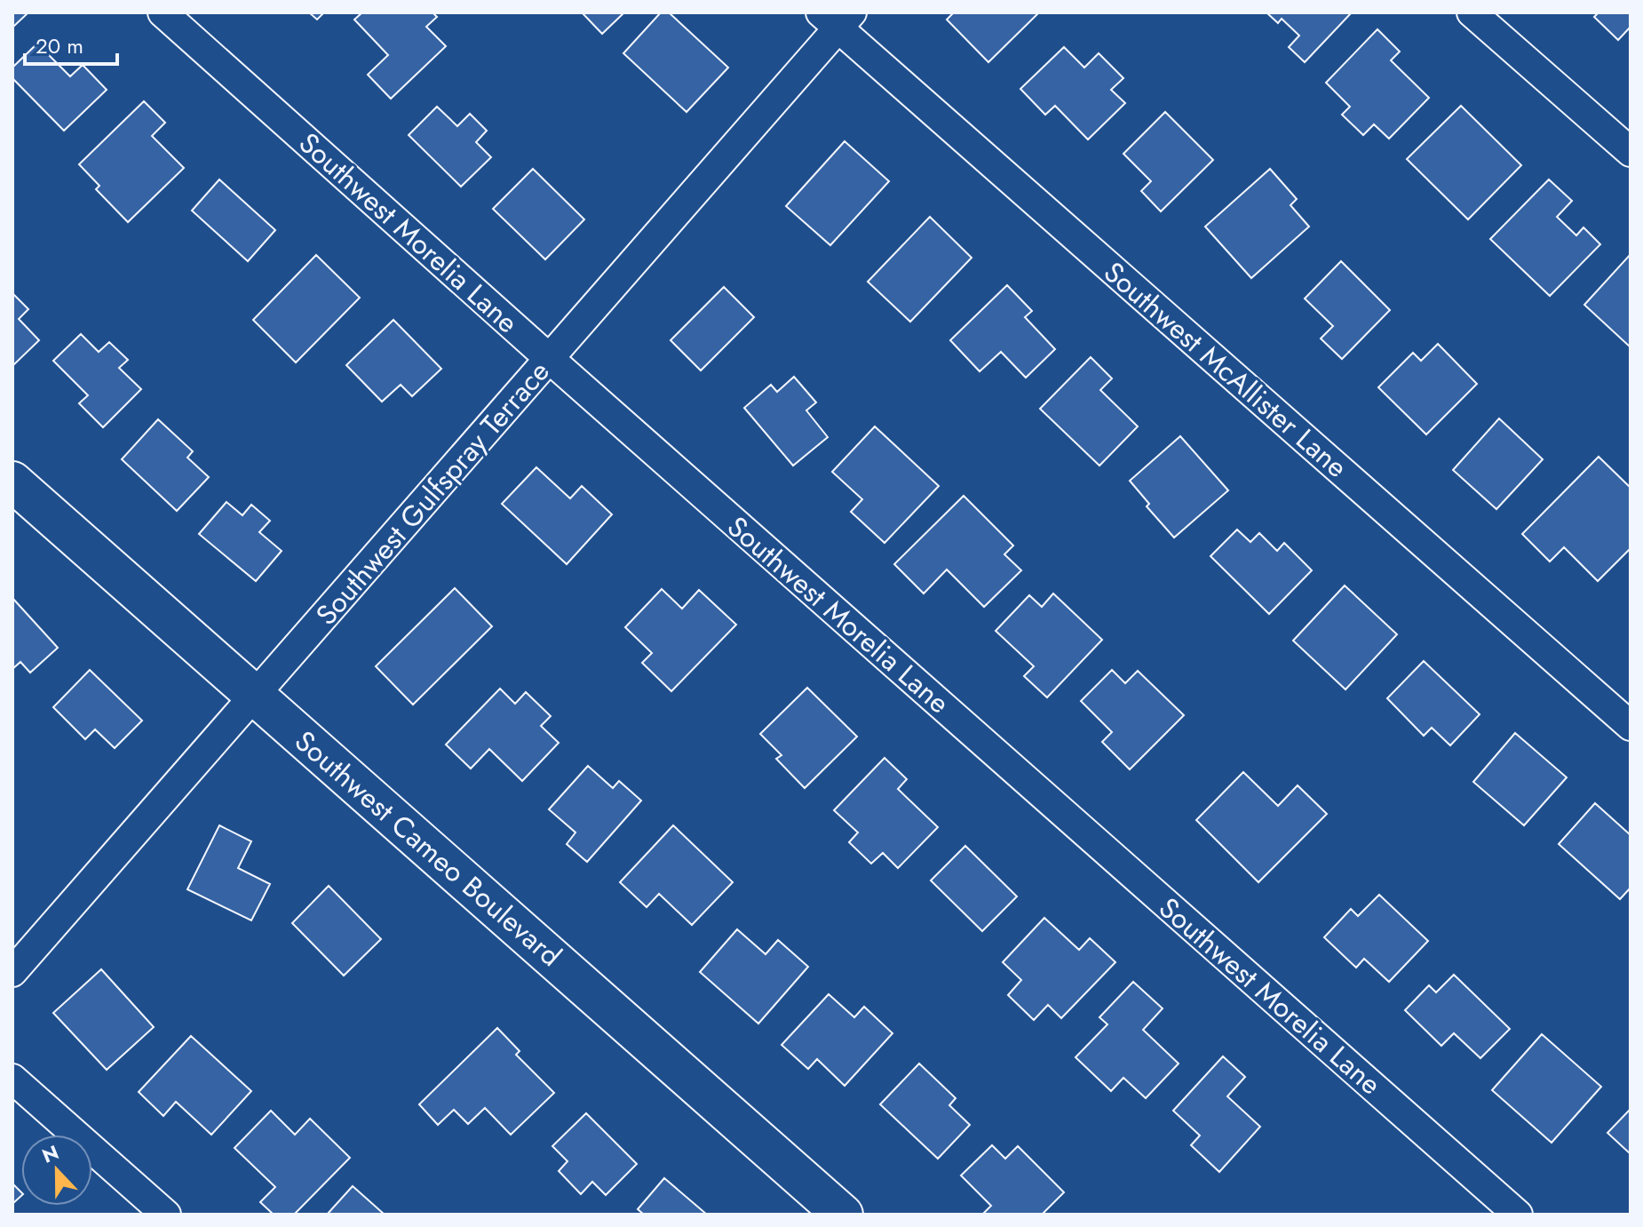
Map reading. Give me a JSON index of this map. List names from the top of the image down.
{
  "streets": {
    "street": [
      "Southwest Morelia Lane",
      "Southwest McAllister Lane",
      "Southwest Gulfspray Terrace",
      "Southwest Cameo Boulevard"
    ]
  },
  "crossings": [
    ["Southwest Morelia Lane", "Southwest Gulfspray Terrace"],
    ["Southwest McAllister Lane", "Southwest Gulfspray Terrace"],
    ["Southwest Gulfspray Terrace", "Southwest Cameo Boulevard"]
  ],
  "scale_bar": "20 m",
  "north": "top"
}
